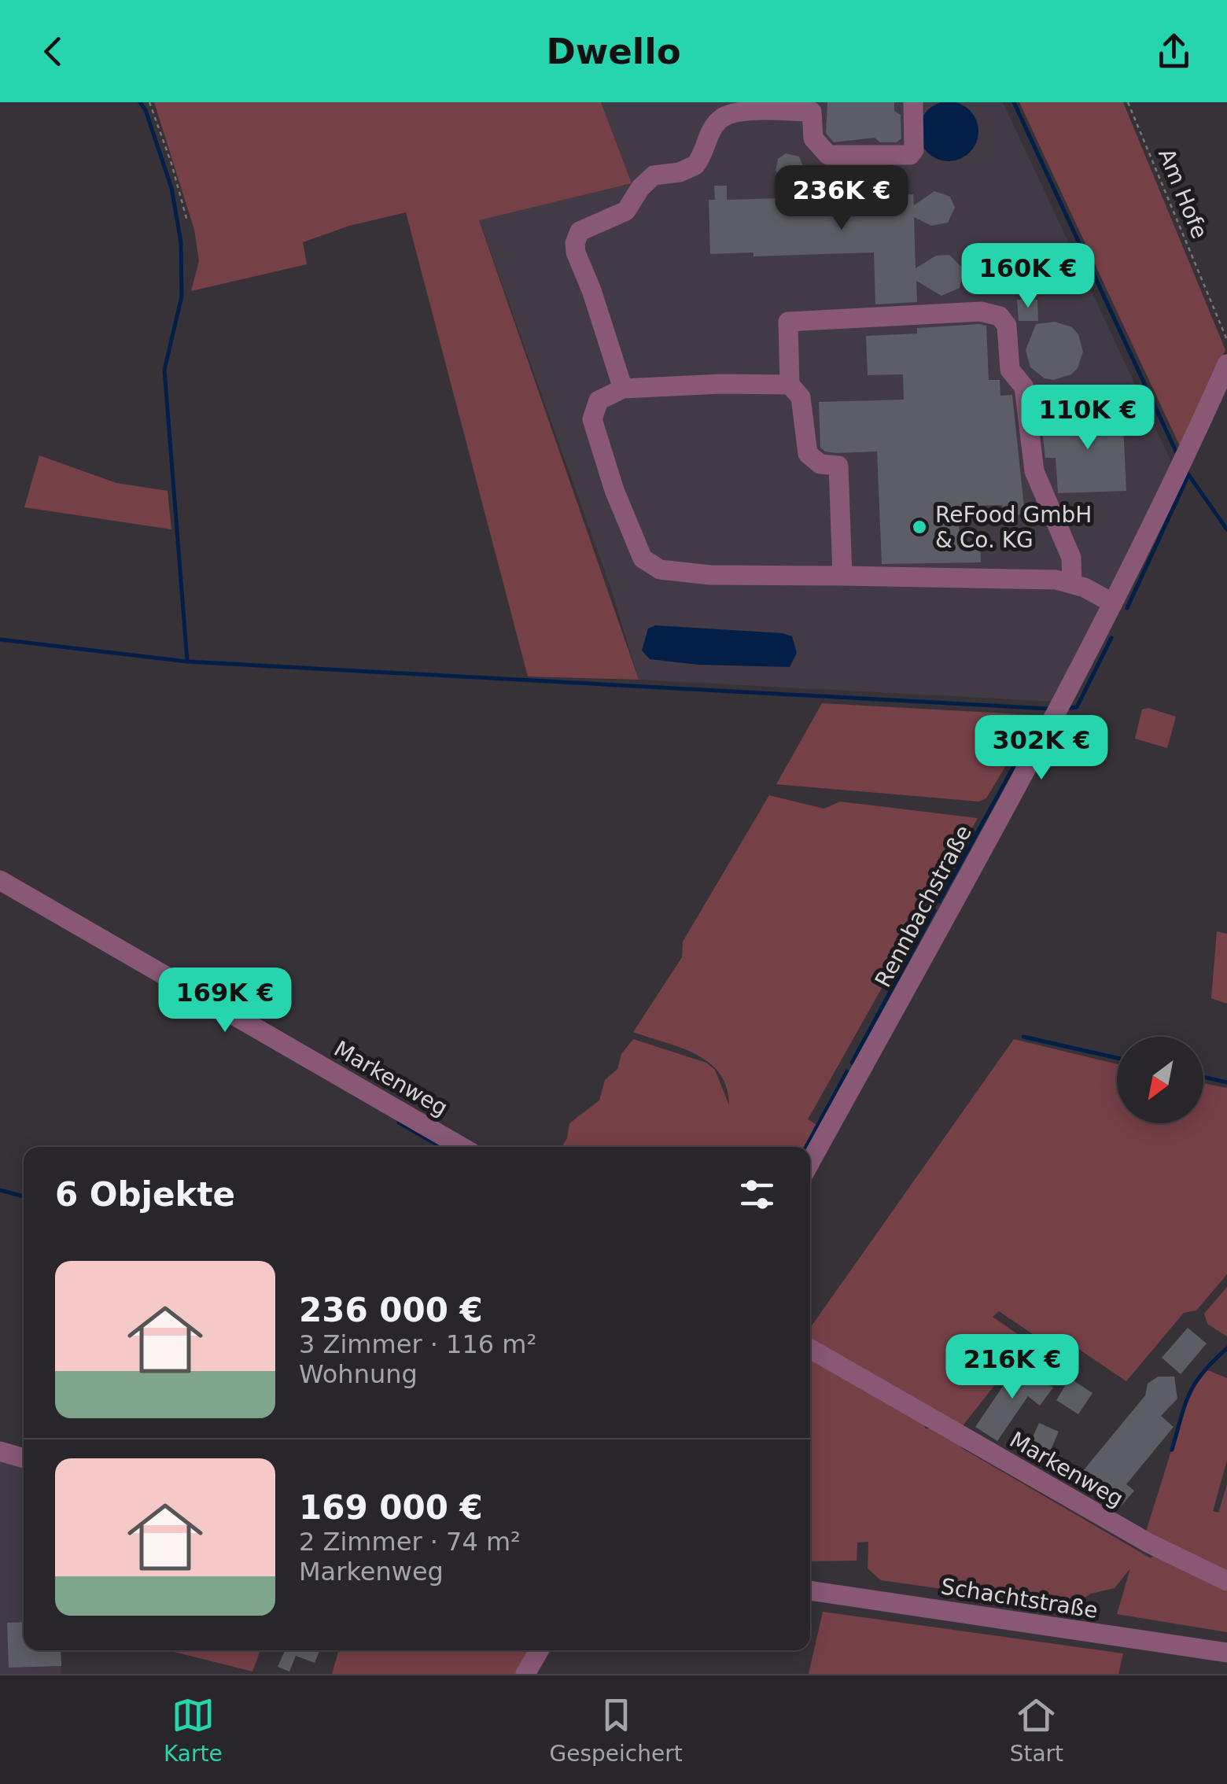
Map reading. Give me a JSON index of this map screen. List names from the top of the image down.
{
  "streets": {
    "street": ["Rennbachstraße", "Markenweg", "Schachtstraße"],
    "path": ["Am Hofe"]
  },
  "places": ["ReFood GmbH & Co. KG"],
  "north": "bottom left",
  "page": {
    "header": "Dwello",
    "price": [
      "236K €",
      "160K €",
      "110K €",
      "302K €",
      "169K €",
      "216K €"
    ],
    "heading": "6 Objekte",
    "list": [
      {
        "name": "236 000 €",
        "note": "3 Zimmer · 116 m² · Wohnung"
      },
      {
        "name": "169 000 €",
        "note": "2 Zimmer · 74 m² · Markenweg"
      }
    ],
    "tabs": ["Karte", "Gespeichert", "Start"]
  }
}
